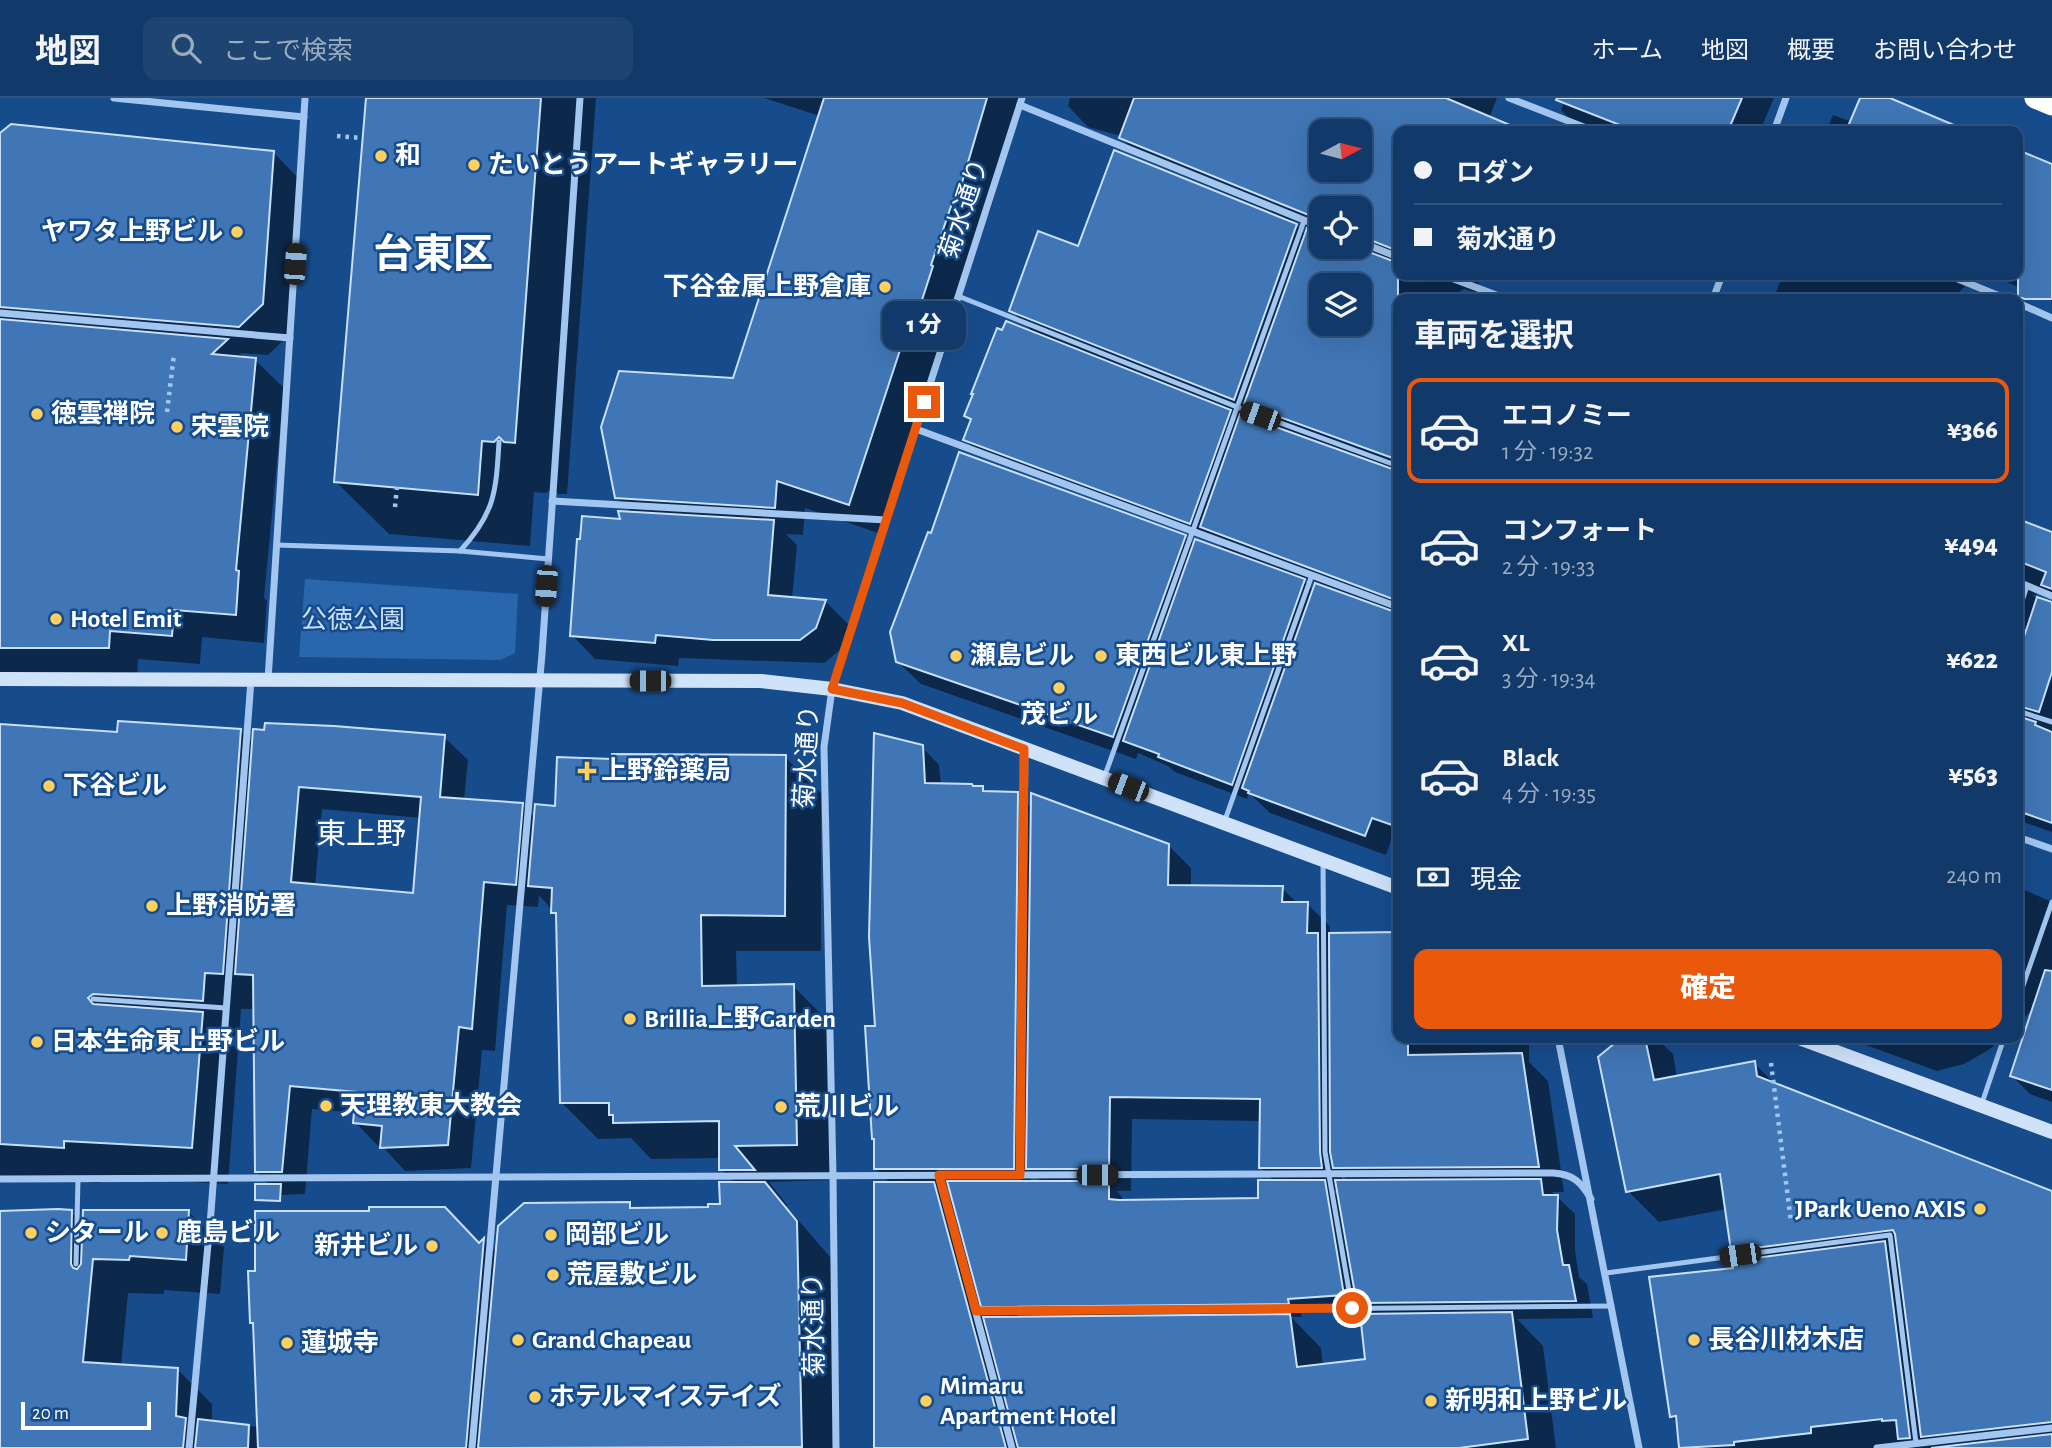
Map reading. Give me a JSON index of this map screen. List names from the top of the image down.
{
  "streets": {
    "street": ["菊水通り"]
  },
  "districts": ["台東区", "東上野"],
  "parks": ["公徳公園"],
  "places": {
    "other": [
      "和",
      "たいとうアートギャラリー",
      "ヤワタ上野ビル",
      "下谷金属上野倉庫",
      "徳雲禅院",
      "宋雲院",
      "Hotel Emit",
      "瀬島ビル",
      "東西ビル東上野",
      "茂ビル",
      "下谷ビル",
      "上野消防署",
      "Brillia上野Garden",
      "日本生命東上野ビル",
      "天理教東大教会",
      "荒川ビル",
      "JPark Ueno AXIS",
      "シタール",
      "鹿島ビル",
      "岡部ビル",
      "新井ビル",
      "荒屋敷ビル",
      "Grand Chapeau",
      "長谷川材木店",
      "蓮城寺",
      "ホテルマイステイズ",
      "Mimaru Apartment Hotel",
      "新明和上野ビル"
    ],
    "health": ["上野鈴薬局"]
  },
  "scale_bar": "20 m",
  "north": "right",
  "page": {
    "header": "地図",
    "search": "ここで検索",
    "nav": [
      "ホーム",
      "地図",
      "概要",
      "お問い合わせ"
    ],
    "banner": ["ロダン", "菊水通り"],
    "heading": "車両を選択",
    "bubble": "1 分",
    "list": [
      {
        "name": "エコノミー",
        "note": "1 分 · 19:32",
        "value": "¥366"
      },
      {
        "name": "コンフォート",
        "note": "2 分 · 19:33",
        "value": "¥494"
      },
      {
        "name": "XL",
        "note": "3 分 · 19:34",
        "value": "¥622"
      },
      {
        "name": "Black",
        "note": "4 分 · 19:35",
        "value": "¥563"
      }
    ],
    "pay": ["現金", "240 m"],
    "buttons": "確定",
    "scale": "20 m"
  }
}
